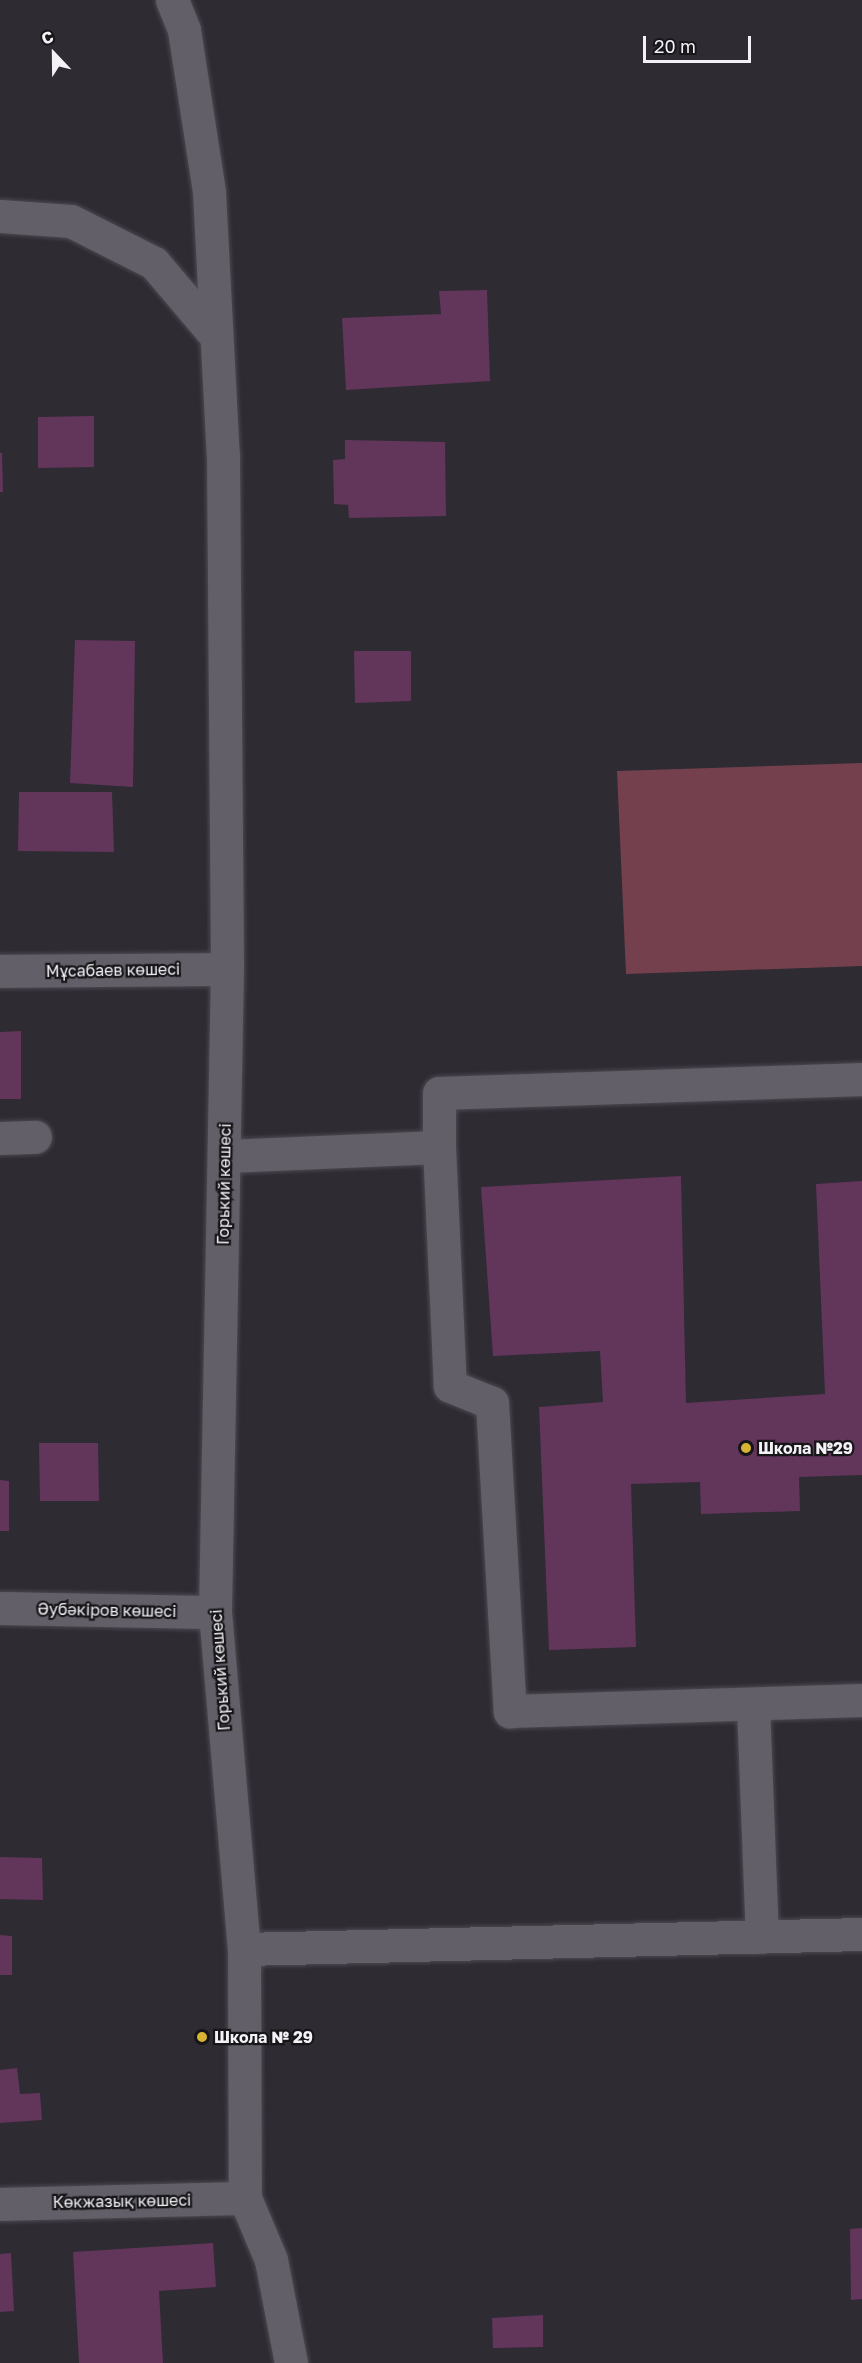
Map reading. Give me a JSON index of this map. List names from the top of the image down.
{
  "streets": {
    "street": [
      "Мұсабаев көшесі",
      "Горький көшесі",
      "Әубәкіров көшесі",
      "Көкжазық көшесі"
    ]
  },
  "crossings": [
    ["Мұсабаев көшесі", "Горький көшесі"],
    ["Горький көшесі", "Әубәкіров көшесі"],
    ["Горький көшесі", "Көкжазық көшесі"]
  ],
  "places": ["Школа №29", "Школа № 29"],
  "scale_bar": "20 m",
  "north": "top"
}
